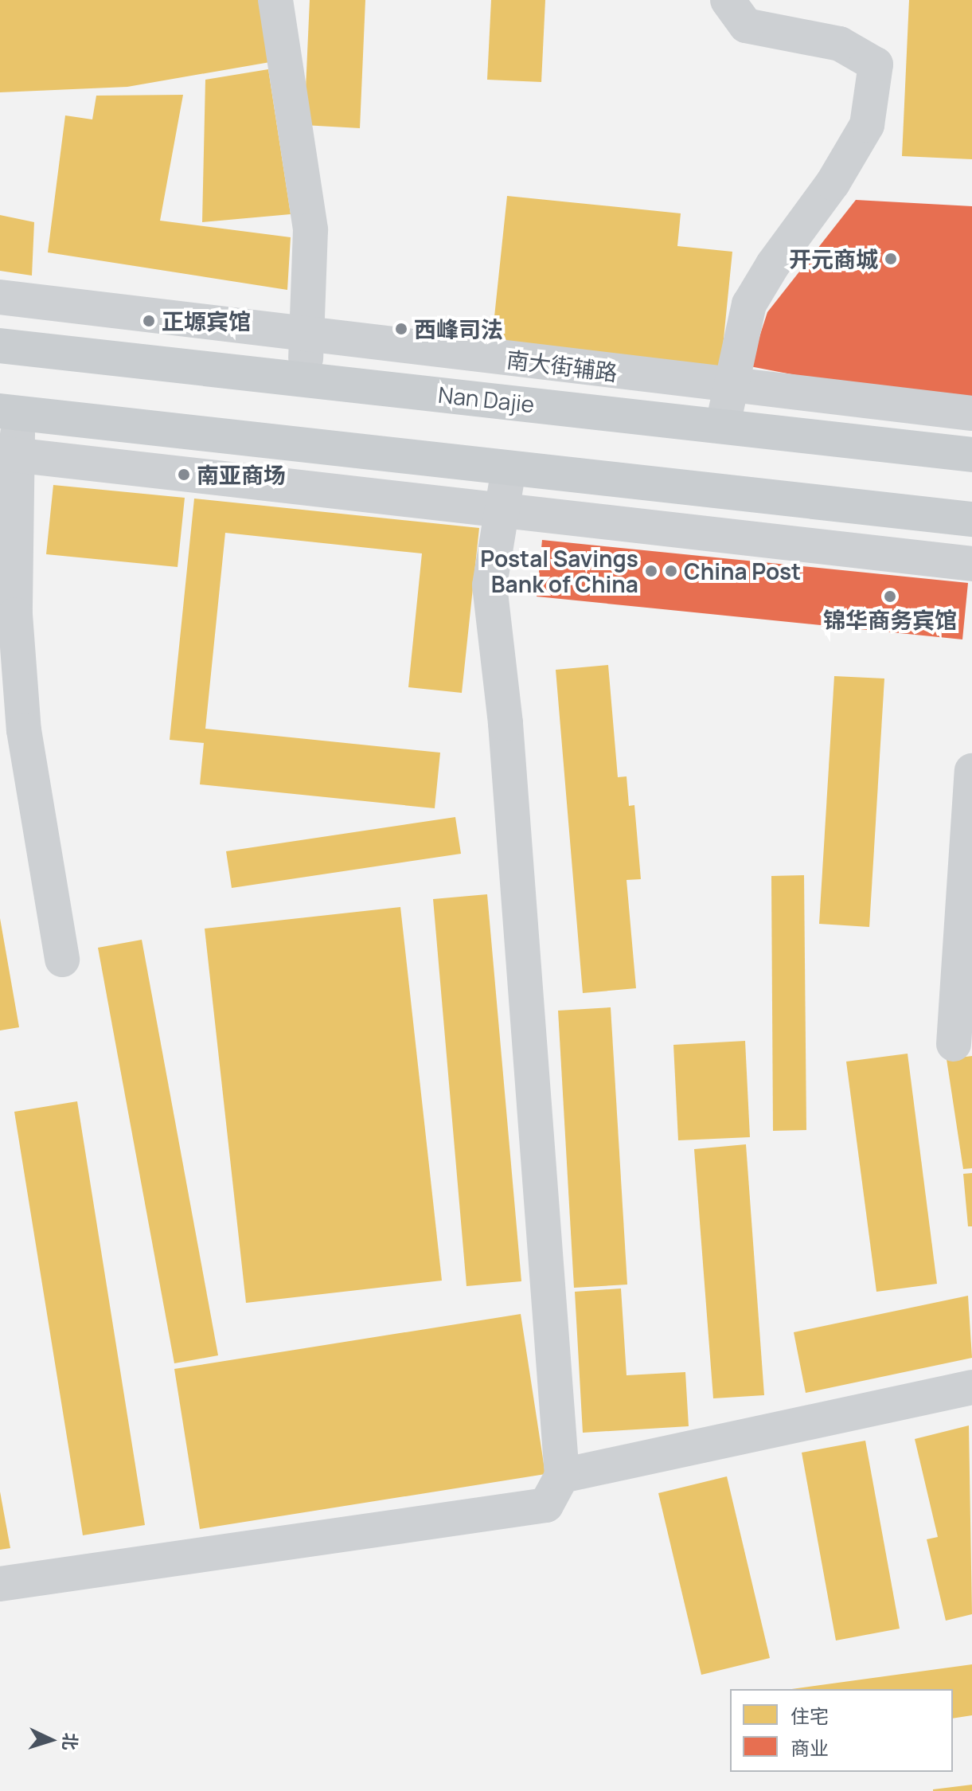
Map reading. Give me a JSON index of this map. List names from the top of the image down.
{
  "streets": {
    "main road": ["Nan Dajie"],
    "street": ["南大街辅路"]
  },
  "places": [
    "开元商城",
    "正塬宾馆",
    "西峰司法",
    "南亚商场",
    "Postal Savings Bank of China",
    "China Post",
    "锦华商务宾馆"
  ],
  "legend": ["住宅", "商业"],
  "north": "right"
}
